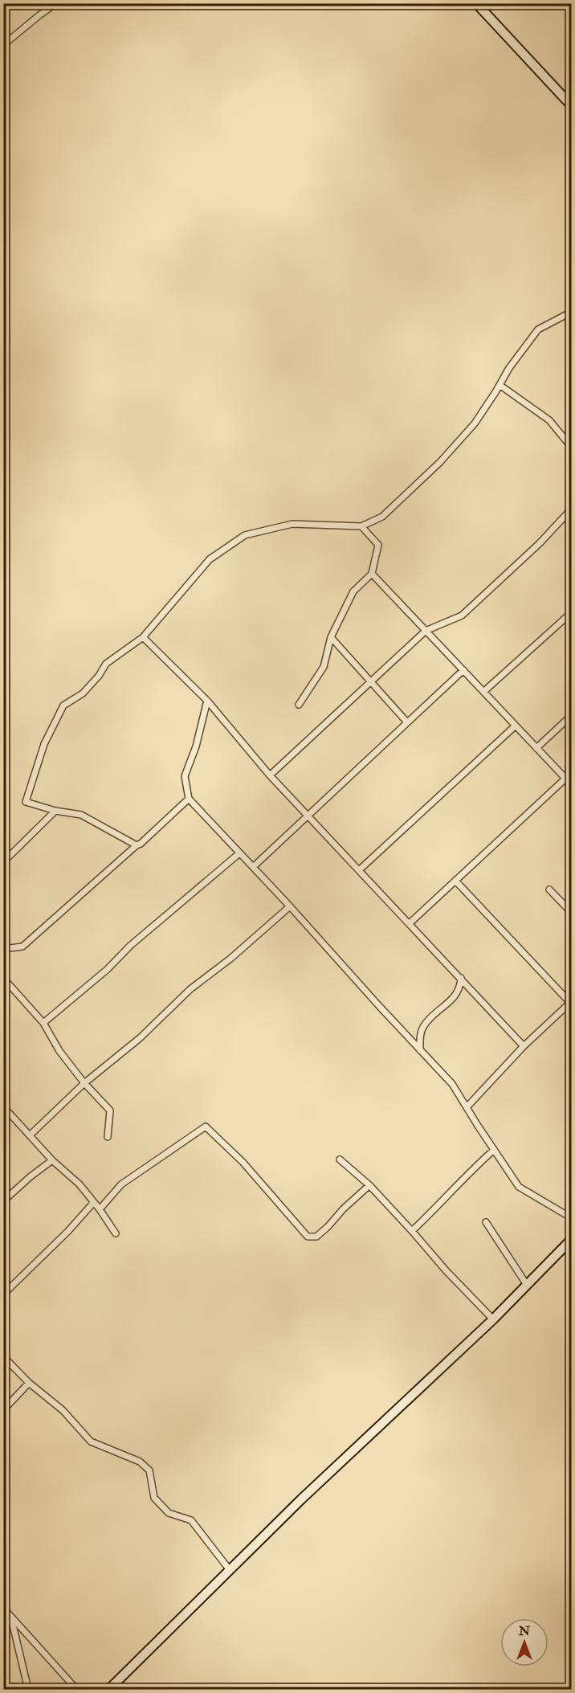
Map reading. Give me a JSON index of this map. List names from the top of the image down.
{
  "north": "top"
}
